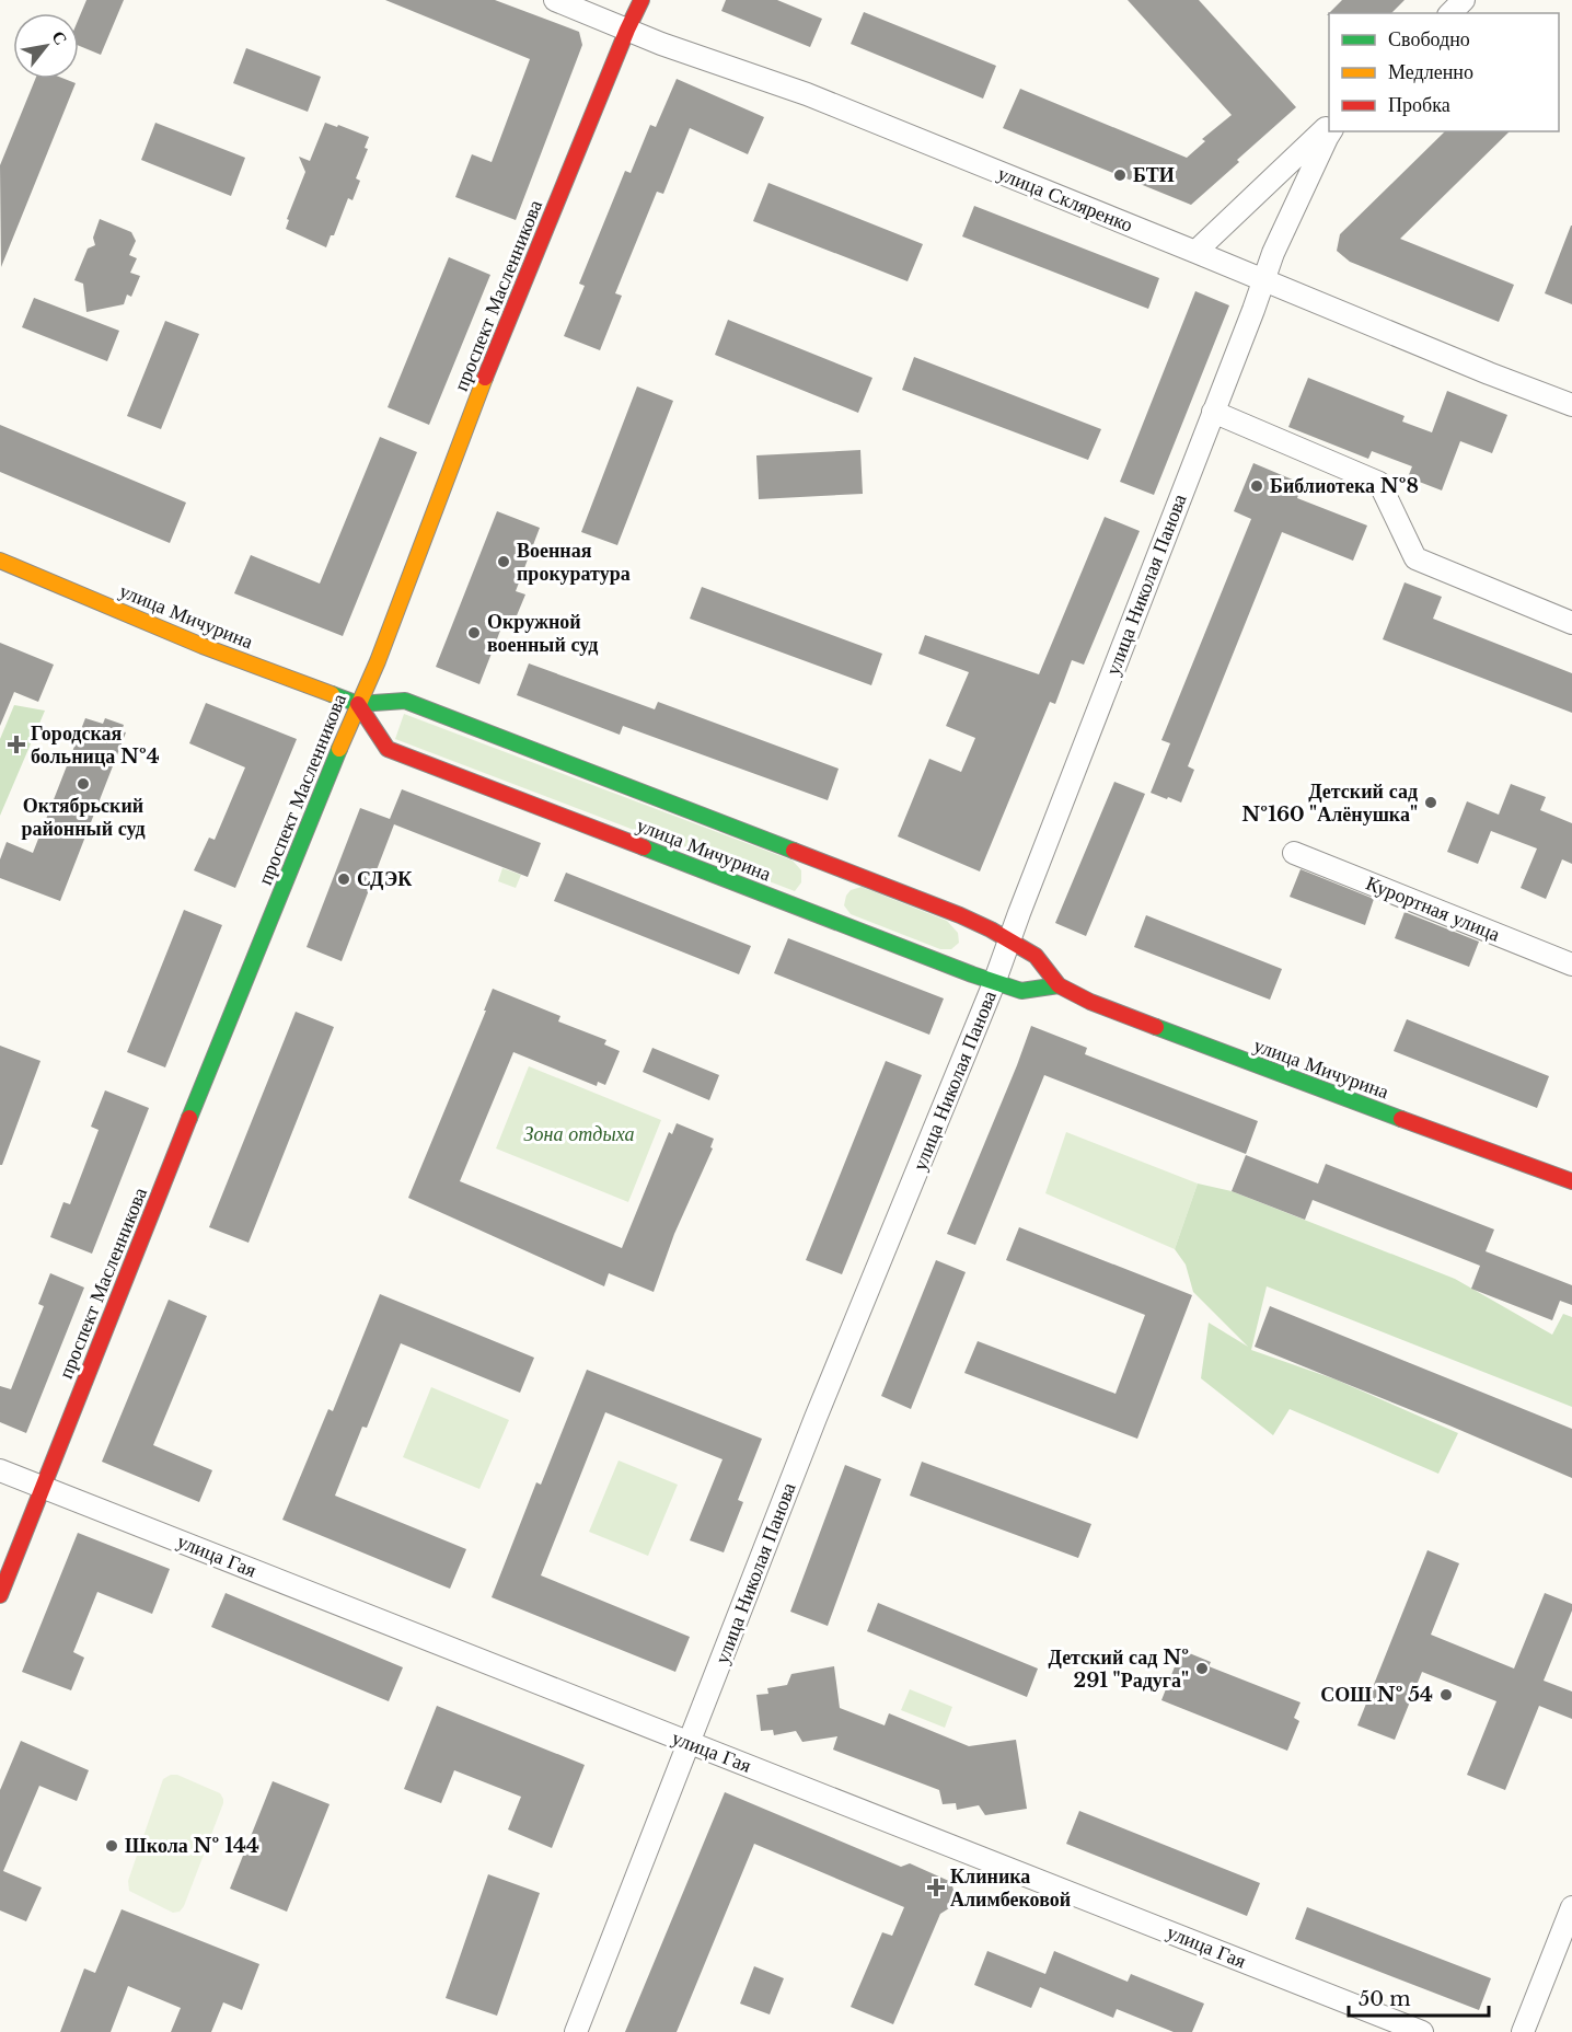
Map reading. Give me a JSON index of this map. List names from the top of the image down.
{
  "streets": {
    "main road": ["проспект Масленникова", "улица Мичурина"],
    "street": [
      "улица Скляренко",
      "улица Николая Панова",
      "Курортная улица",
      "улица Гая"
    ]
  },
  "crossings": [
    ["улица Скляренко", "проспект Масленникова"],
    ["улица Скляренко", "улица Николая Панова"],
    ["проспект Масленникова", "улица Мичурина"],
    ["проспект Масленникова", "улица Гая"],
    ["улица Николая Панова", "улица Мичурина"],
    ["улица Николая Панова", "улица Гая"]
  ],
  "parks": ["Зона отдыха"],
  "places": {
    "other": [
      "БТИ",
      "Библиотека №8",
      "Военная прокуратура",
      "Окружной военный суд",
      "Октябрьский районный суд",
      "Детский сад №160 \"Алёнушка\"",
      "СДЭК",
      "Детский сад № 291 \"Радуга\"",
      "СОШ № 54",
      "Школа № 144"
    ],
    "health": ["Городская больница №4", "Клиника Алимбековой"]
  },
  "legend": ["Свободно", "Медленно", "Пробка"],
  "scale_bar": "50 m",
  "north": "top right"
}
